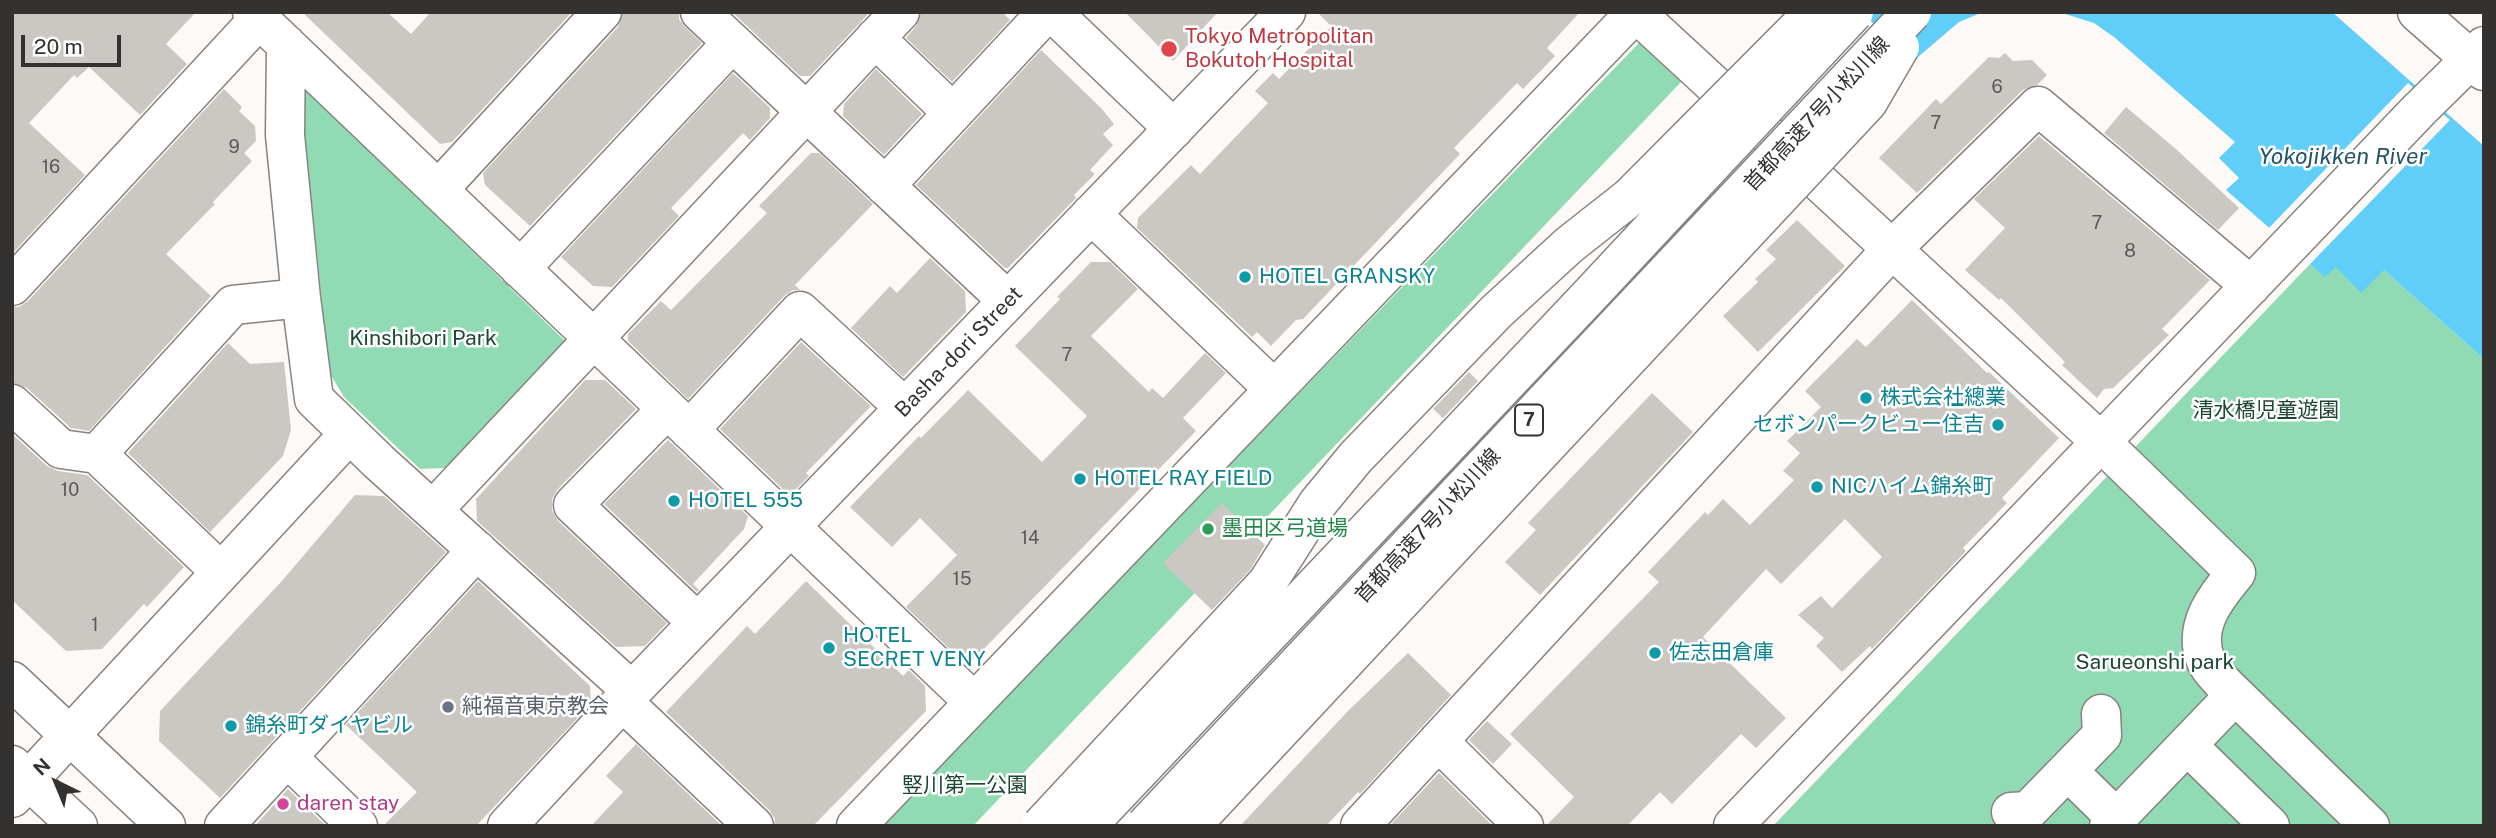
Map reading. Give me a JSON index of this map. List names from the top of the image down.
{
  "streets": {
    "main road": ["首都高速7号小松川線", "Basha-dori Street", "7"]
  },
  "water": ["Yokojikken River"],
  "parks": [
    "Kinshibori Park",
    "清水橋児童遊園",
    "Sarueonshi park",
    "竪川第一公園"
  ],
  "places": [
    "Tokyo Metropolitan Bokutoh Hospital",
    "HOTEL GRANSKY",
    "株式会社總業",
    "セボンパークビュー住吉",
    "HOTEL RAY FIELD",
    "NICハイム錦糸町",
    "HOTEL 555",
    "墨田区弓道場",
    "HOTEL SECRET VENY",
    "佐志田倉庫",
    "純福音東京教会",
    "錦糸町ダイヤビル",
    "daren stay"
  ],
  "house_numbers": [
    "6",
    "7",
    "9",
    "16",
    "7",
    "8",
    "7",
    "10",
    "14",
    "15",
    "1"
  ],
  "scale_bar": "20 m",
  "north": "top left"
}
